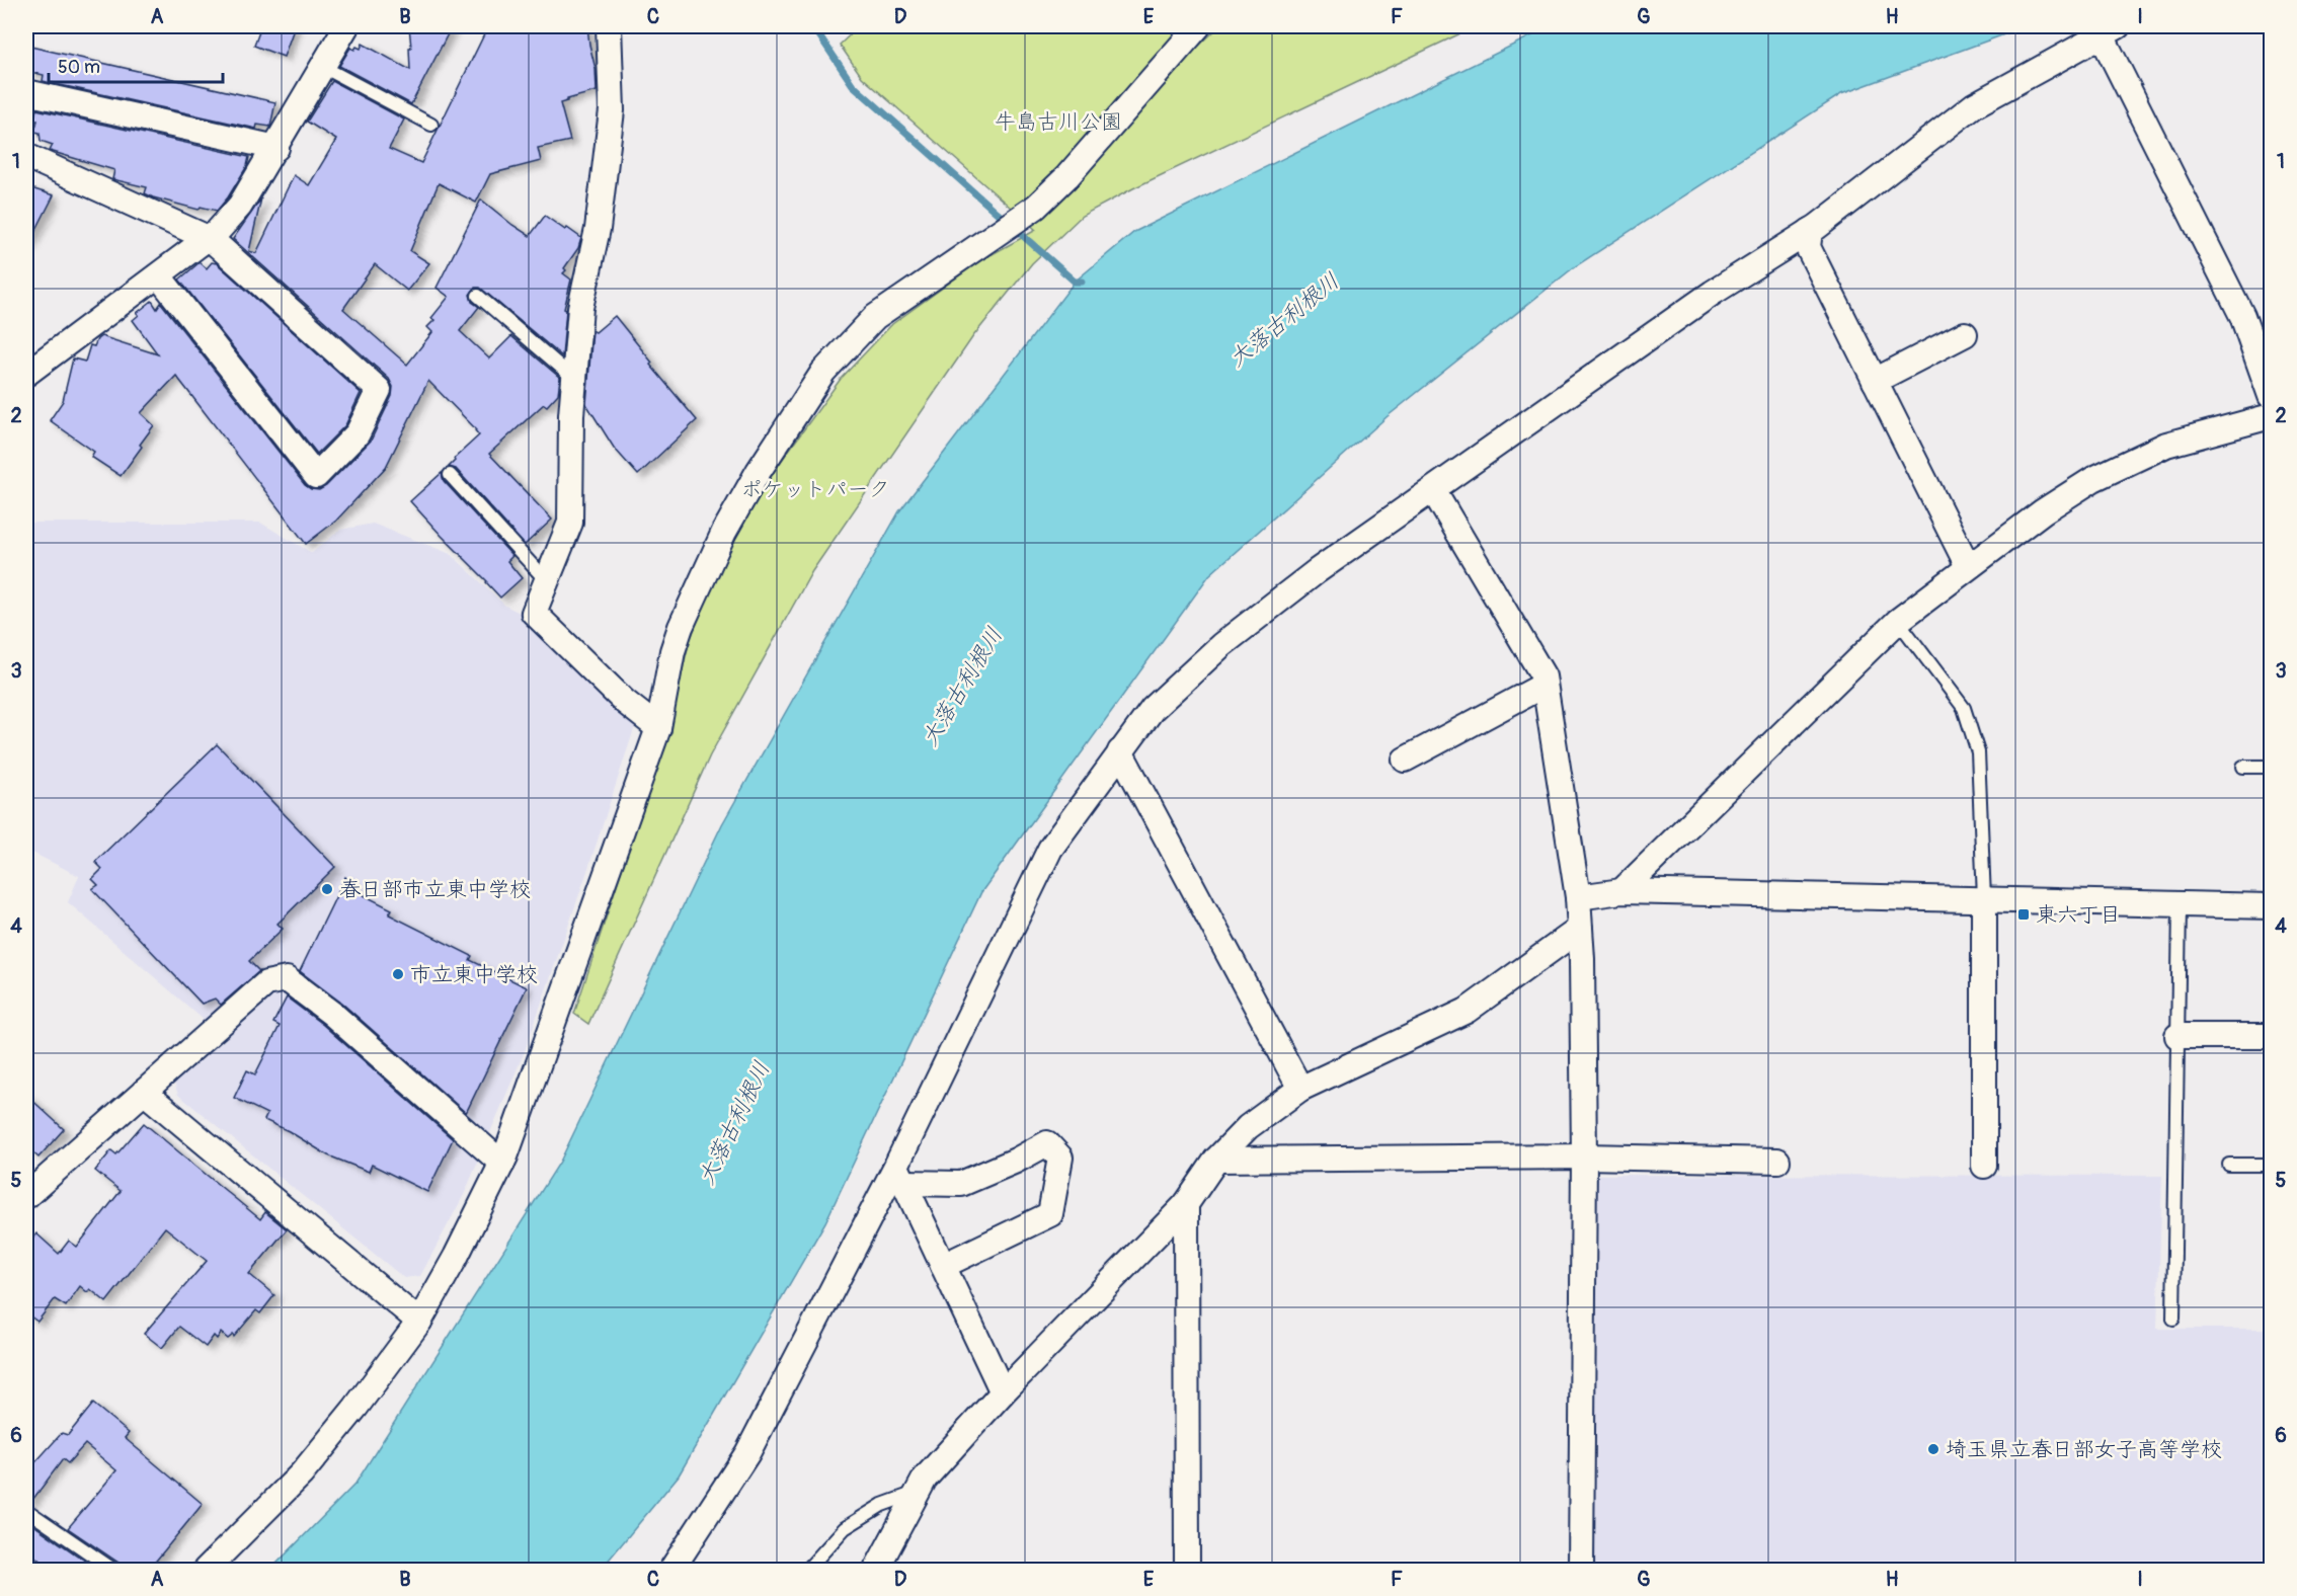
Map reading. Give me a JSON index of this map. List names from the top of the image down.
{
  "water": ["大落古利根川"],
  "parks": ["牛島古川公園", "ポケットパーク"],
  "places": {
    "other": ["春日部市立東中学校", "市立東中学校", "埼玉県立春日部女子高等学校"],
    "transit": ["東六丁目"]
  },
  "scale_bar": "50 m",
  "grid": {
    "columns": [
      "A",
      "B",
      "C",
      "D",
      "E",
      "F",
      "G",
      "H",
      "I"
    ],
    "rows": [
      "1",
      "2",
      "3",
      "4",
      "5",
      "6"
    ]
  }
}
